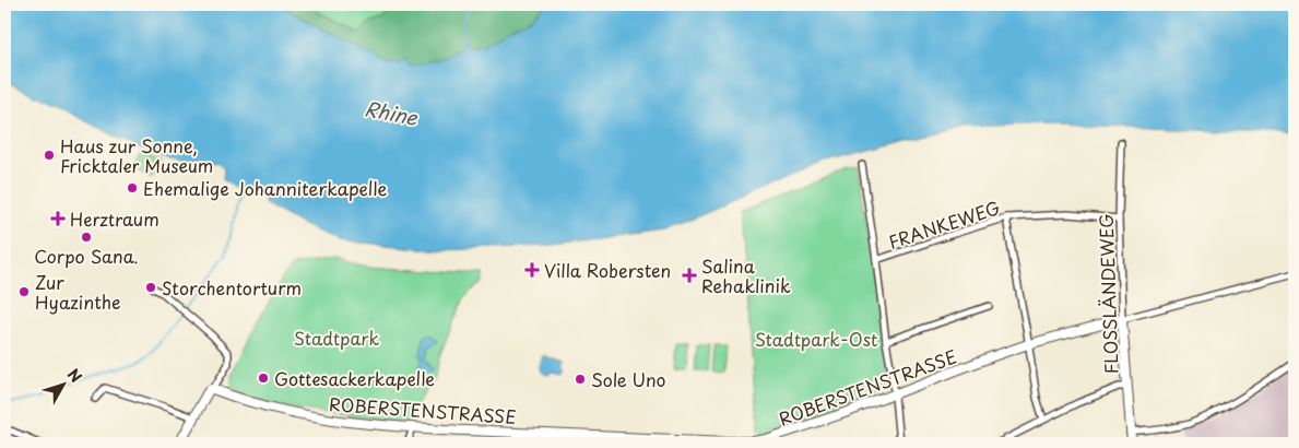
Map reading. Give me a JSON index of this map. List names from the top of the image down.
{
  "streets": {
    "street": ["FRANKEWEG", "FLOSSLÄNDEWEG", "ROBERSTENSTRASSE"]
  },
  "crossings": [
    ["FRANKEWEG", "FLOSSLÄNDEWEG"],
    ["FLOSSLÄNDEWEG", "ROBERSTENSTRASSE"]
  ],
  "water": ["Rhine"],
  "parks": ["Stadtpark", "Stadtpark-Ost"],
  "places": {
    "other": [
      "Haus zur Sonne, Fricktaler Museum",
      "Ehemalige Johanniterkapelle",
      "Corpo Sana.",
      "Storchentorturm",
      "Zur Hyazinthe",
      "Gottesackerkapelle",
      "Sole Uno"
    ],
    "health": ["Herztraum", "Villa Robersten", "Salina Rehaklinik"]
  },
  "north": "top right"
}
